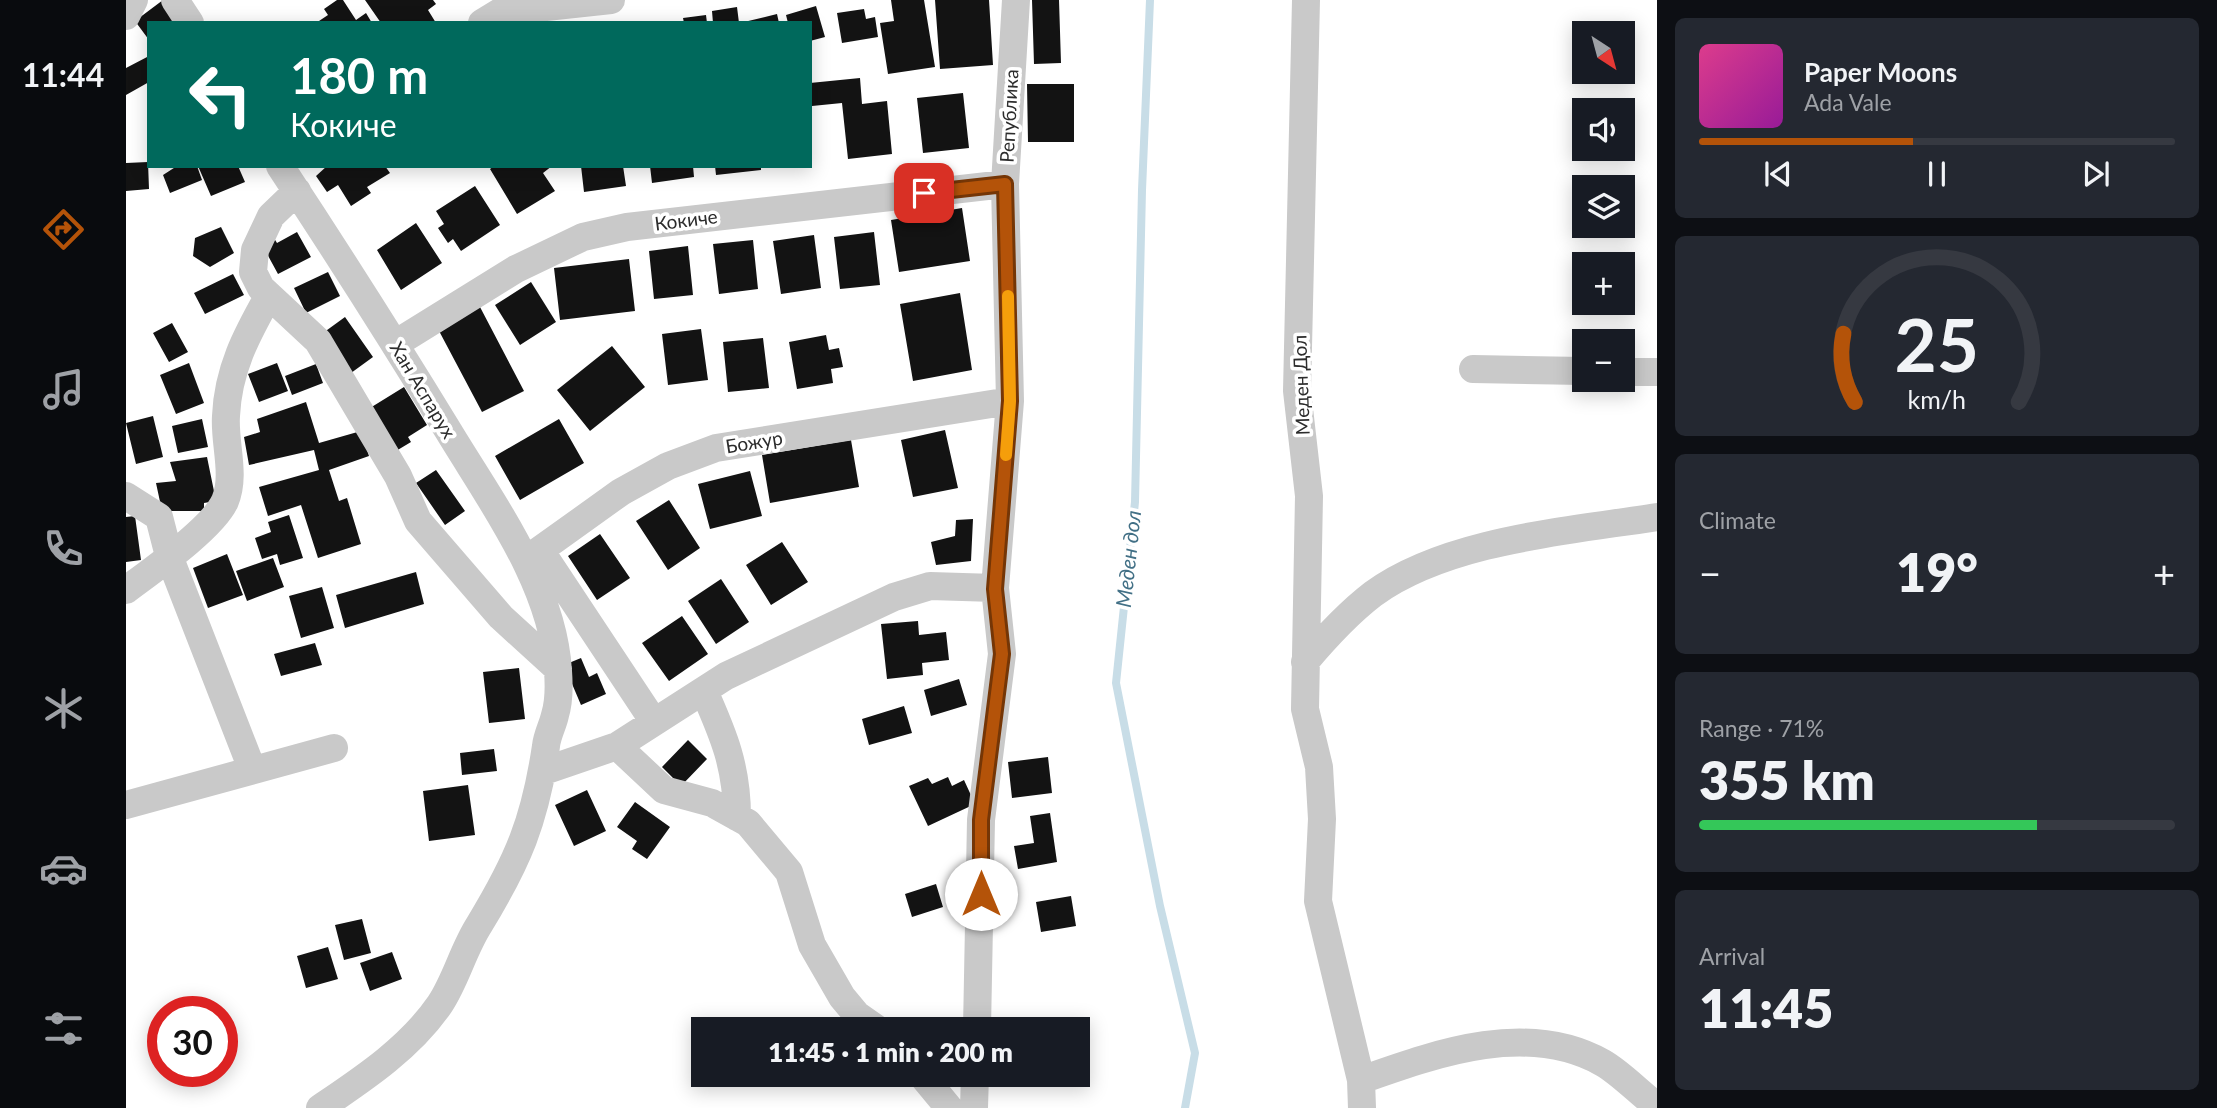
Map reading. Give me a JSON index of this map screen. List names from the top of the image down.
{
  "streets": {
    "street": [
      "Република",
      "Кокиче",
      "Меден Дол",
      "Хан Аспарух",
      "Божур"
    ]
  },
  "crossings": [
    ["Република", "Кокиче"],
    ["Република", "Божур"],
    ["Кокиче", "Хан Аспарух"],
    ["Хан Аспарух", "Божур"]
  ],
  "water": ["Меден дол"],
  "north": "bottom right",
  "page": {
    "tabs": "11:44",
    "map_buttons": ["+", "−"],
    "turn": ["180 m", "Кокиче"],
    "song": ["Paper Moons", "Ada Vale"],
    "tile": [
      "Climate",
      ["Range · 71%", "355 km"],
      ["Arrival", "11:45"]
    ],
    "heat": ["−", "19°", "+"],
    "limit": "30",
    "trip": "11:45 · 1 min · 200 m",
    "gauge": ["25", "km/h"]
  }
}
